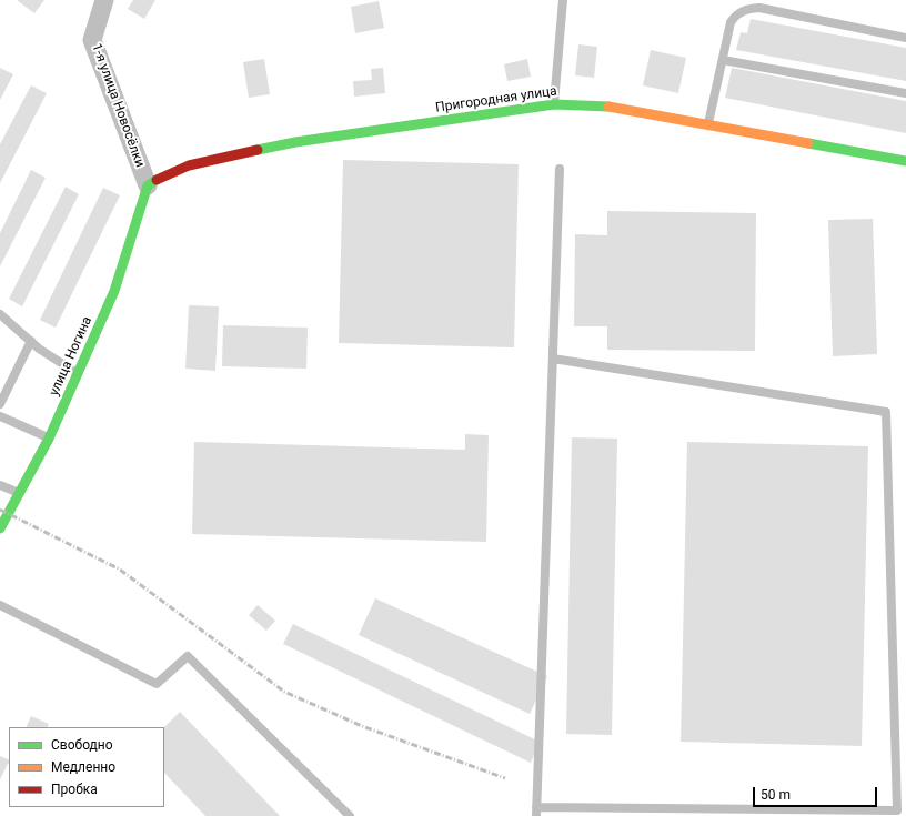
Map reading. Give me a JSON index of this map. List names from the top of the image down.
{
  "streets": {
    "street": ["Пригородная улица", "1-я улица Новосёлки", "улица Ногина"]
  },
  "crossings": [
    ["Пригородная улица", "1-я улица Новосёлки"],
    ["Пригородная улица", "улица Ногина"],
    ["1-я улица Новосёлки", "улица Ногина"]
  ],
  "legend": ["Свободно", "Медленно", "Пробка"],
  "scale_bar": "50 m"
}
